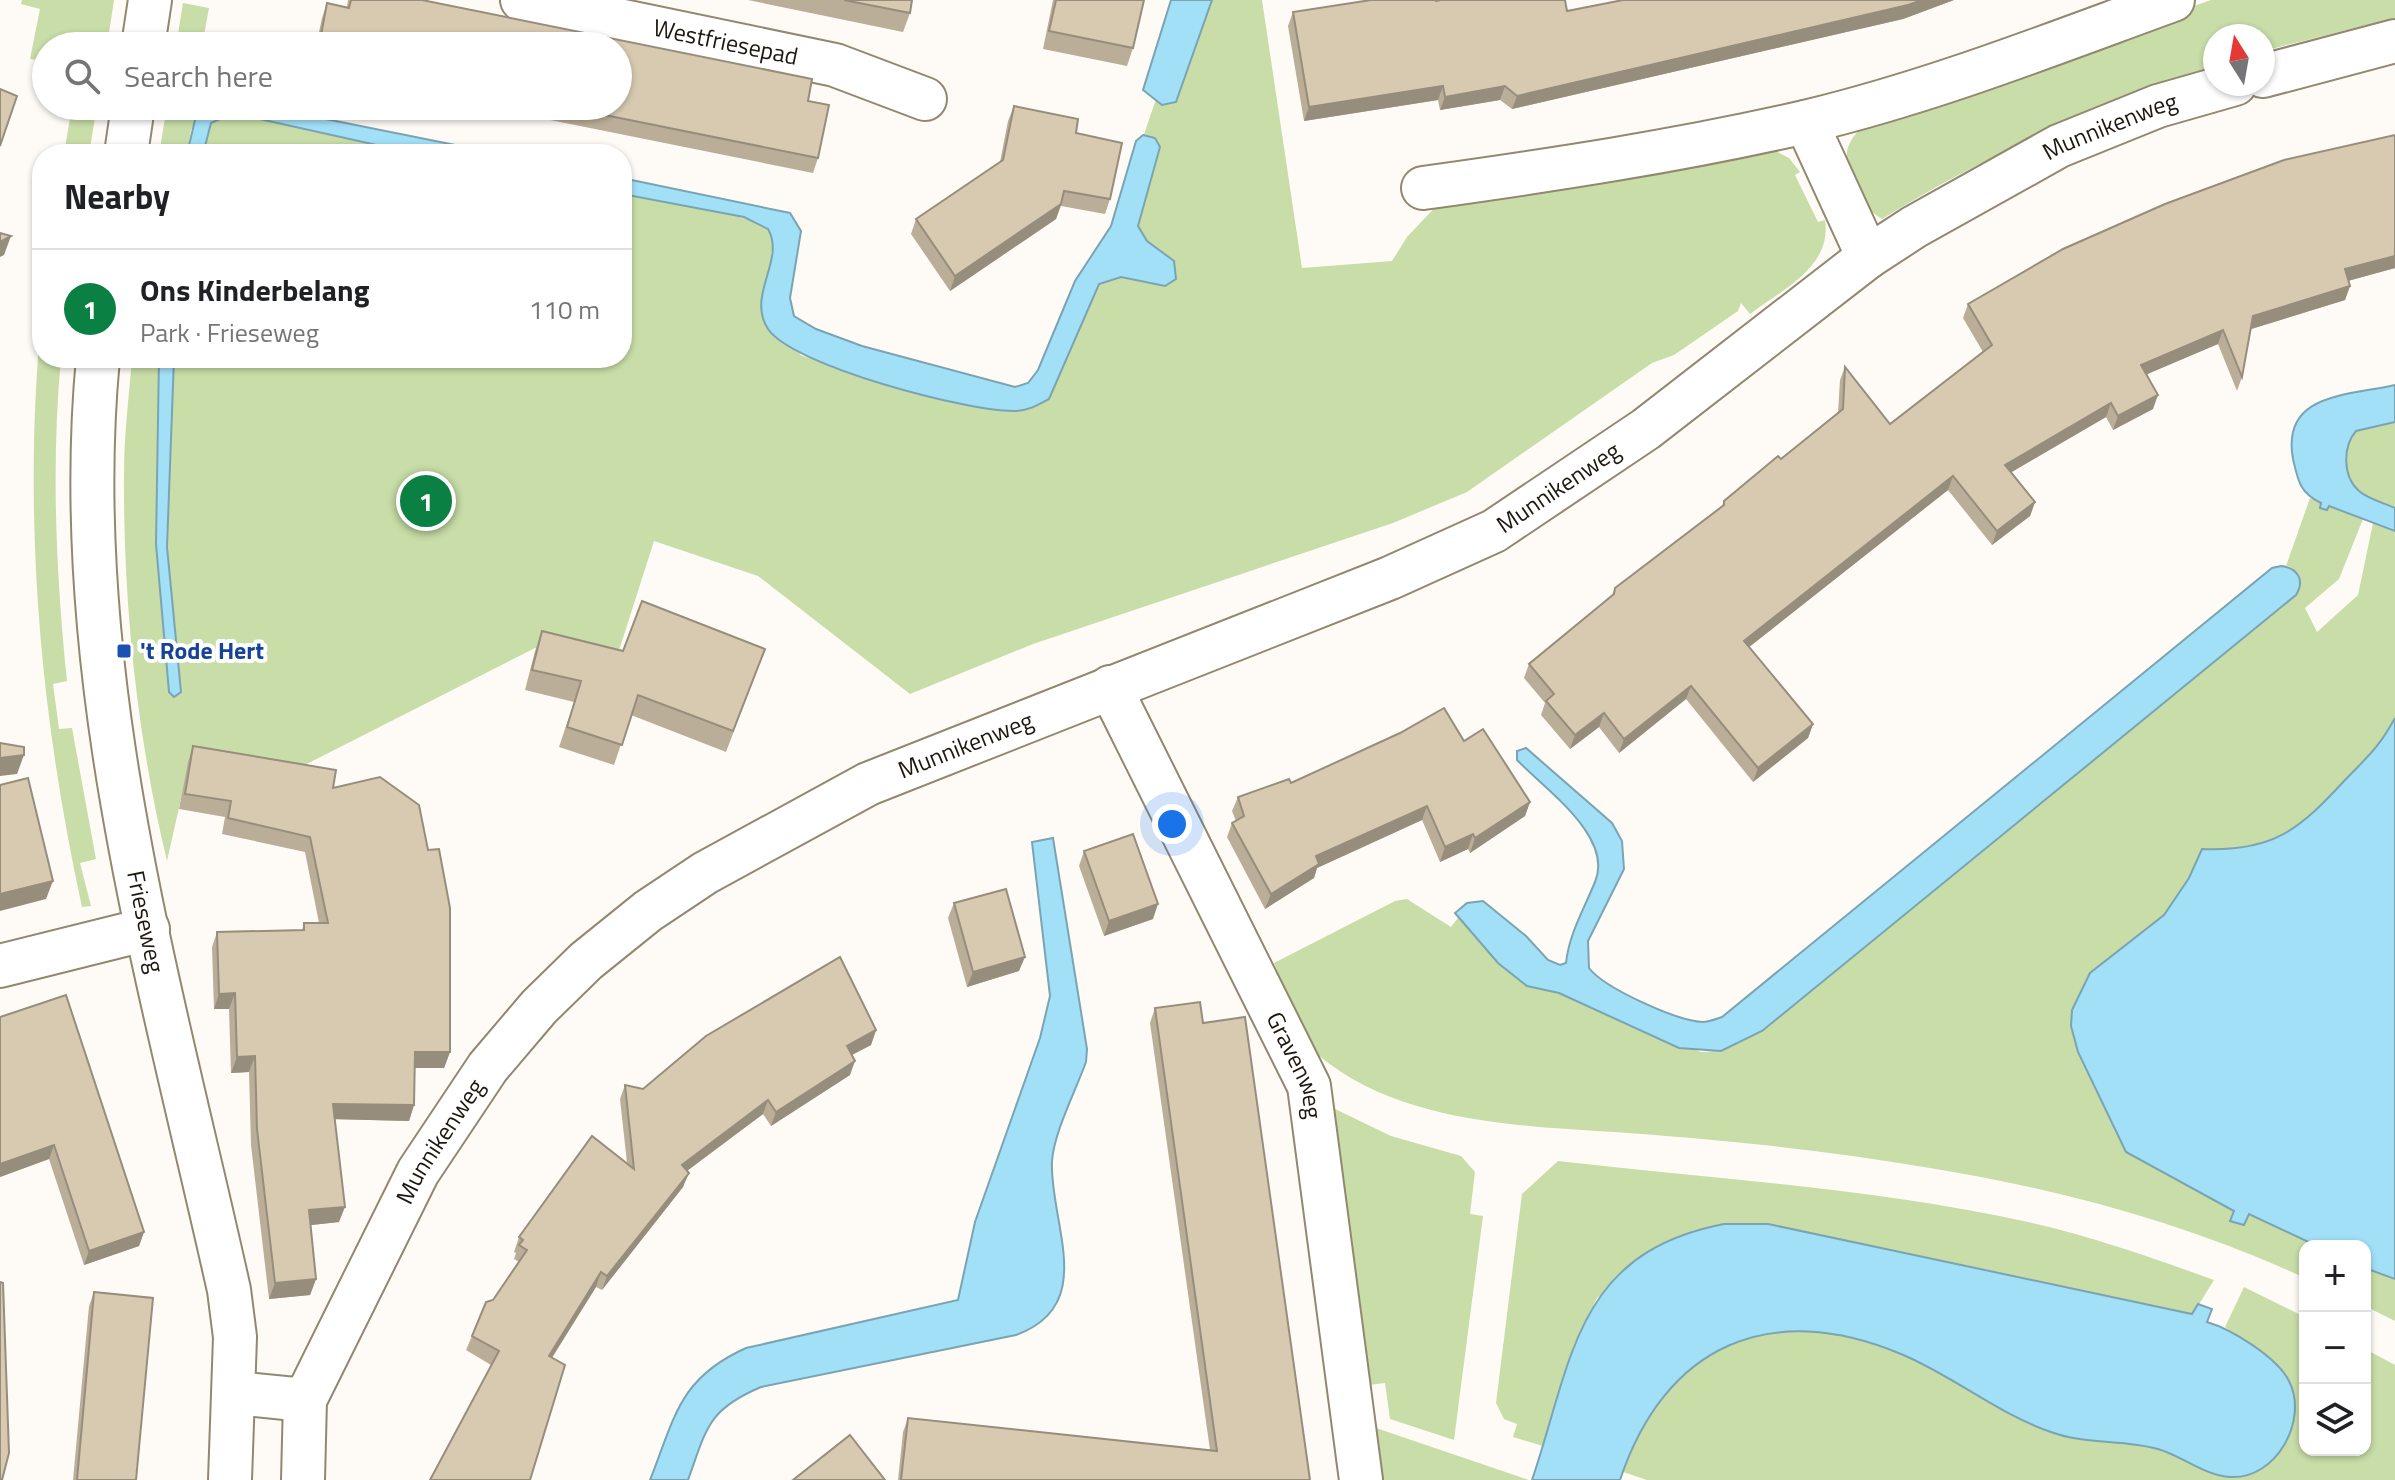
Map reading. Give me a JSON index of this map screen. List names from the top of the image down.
{
  "streets": {
    "street": [
      "Westfriesepad",
      "Munnikenweg",
      "Frieseweg",
      "Gravenweg"
    ]
  },
  "crossings": [
    ["Munnikenweg", "Gravenweg"]
  ],
  "places": {
    "transit": ["'t Rode Hert"]
  },
  "north": "top",
  "page": {
    "search": "Search here",
    "heading": "Nearby",
    "list": [
      {
        "mark": "1",
        "name": "Ons Kinderbelang",
        "note": "Park · Frieseweg",
        "value": "110 m"
      }
    ],
    "pins": "1",
    "map_buttons": ["+", "−"]
  }
}
